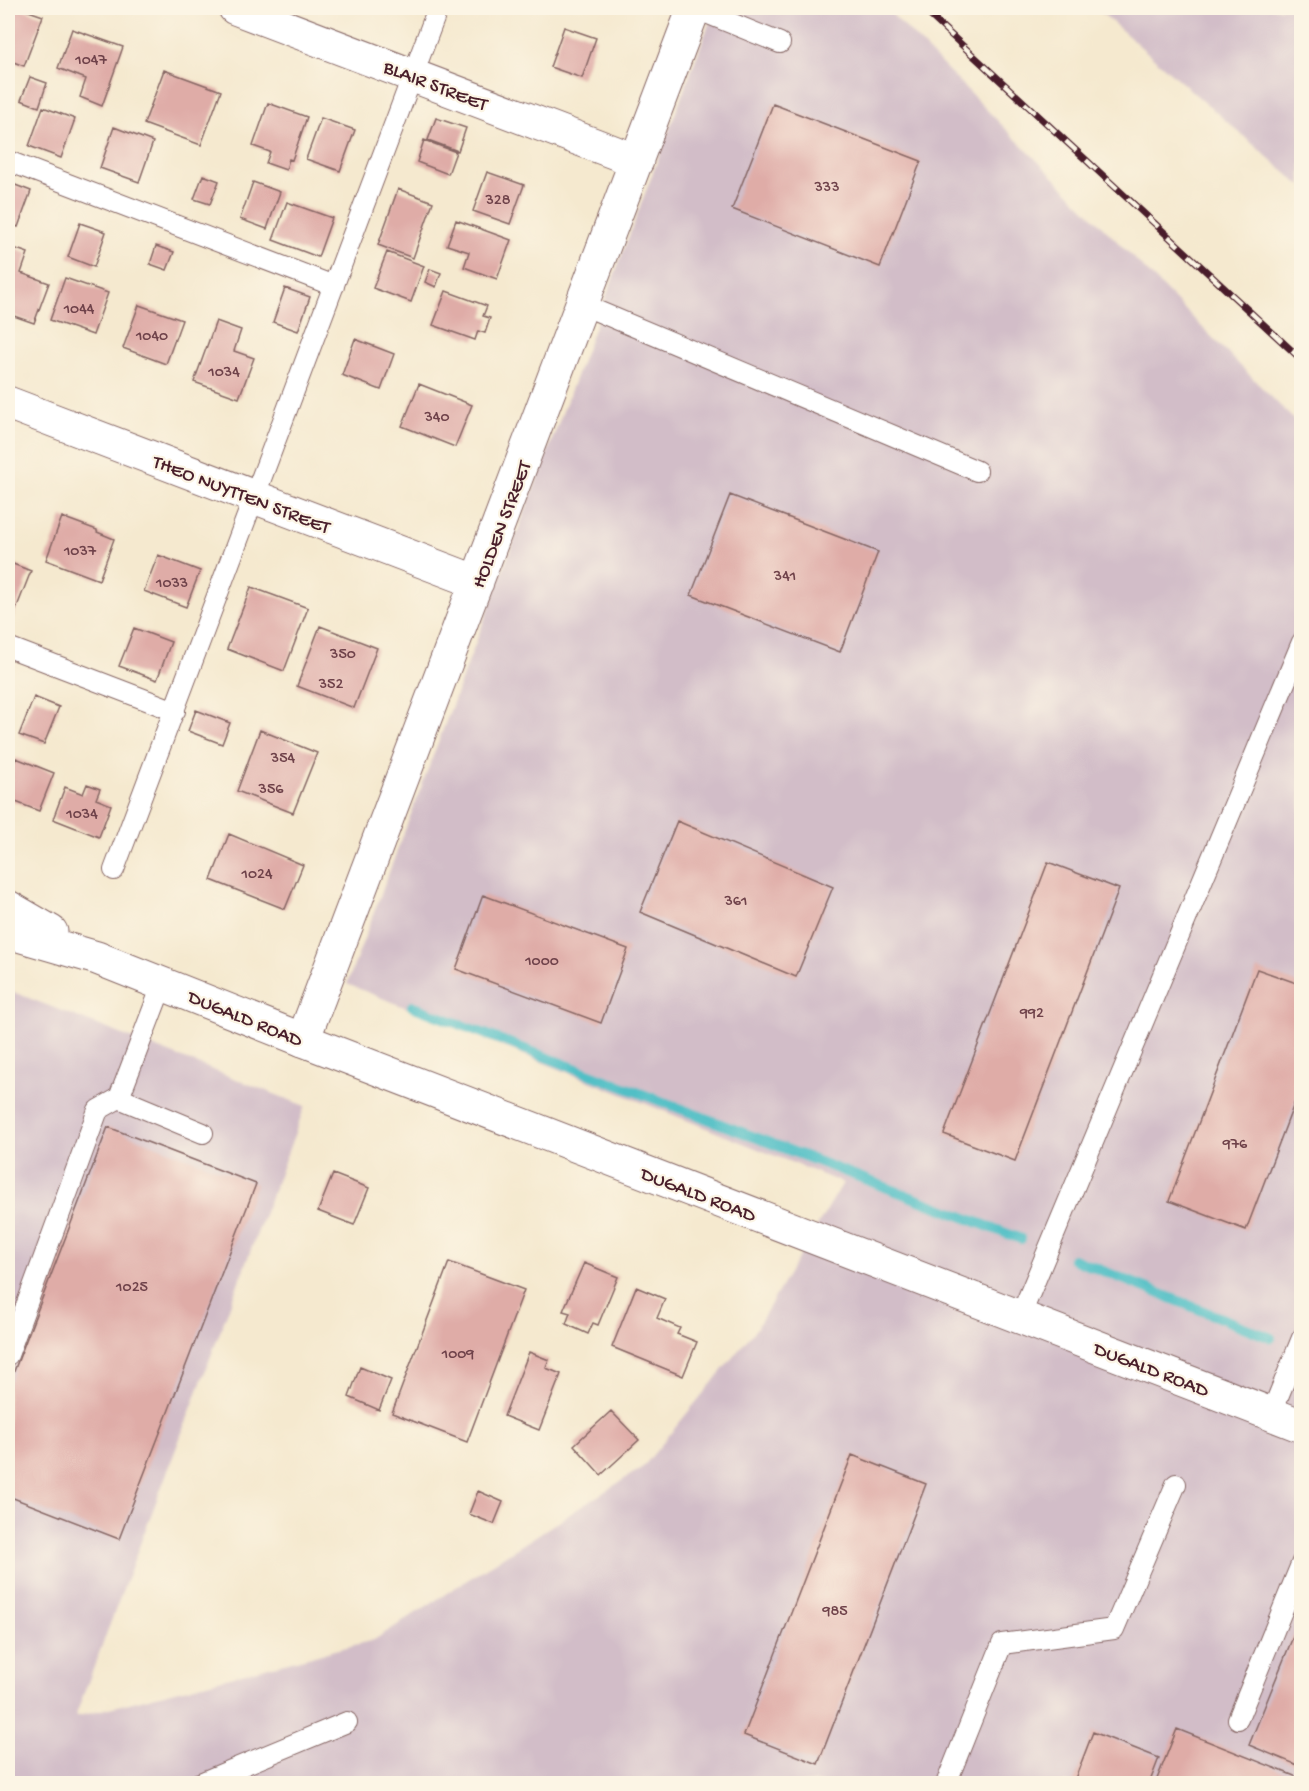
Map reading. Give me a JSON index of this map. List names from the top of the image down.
{
  "streets": {
    "street": [
      "BLAIR STREET",
      "THEO NUYTTEN STREET",
      "HOLDEN STREET",
      "DUGALD ROAD"
    ]
  },
  "crossings": [
    ["BLAIR STREET", "HOLDEN STREET"],
    ["THEO NUYTTEN STREET", "HOLDEN STREET"],
    ["HOLDEN STREET", "DUGALD ROAD"]
  ],
  "house_numbers": [
    "1047",
    "333",
    "328",
    "1044",
    "1040",
    "1034",
    "340",
    "1037",
    "341",
    "1033",
    "350",
    "352",
    "354",
    "356",
    "1034",
    "1024",
    "361",
    "1000",
    "992",
    "976",
    "1025",
    "1009",
    "985"
  ]
}
